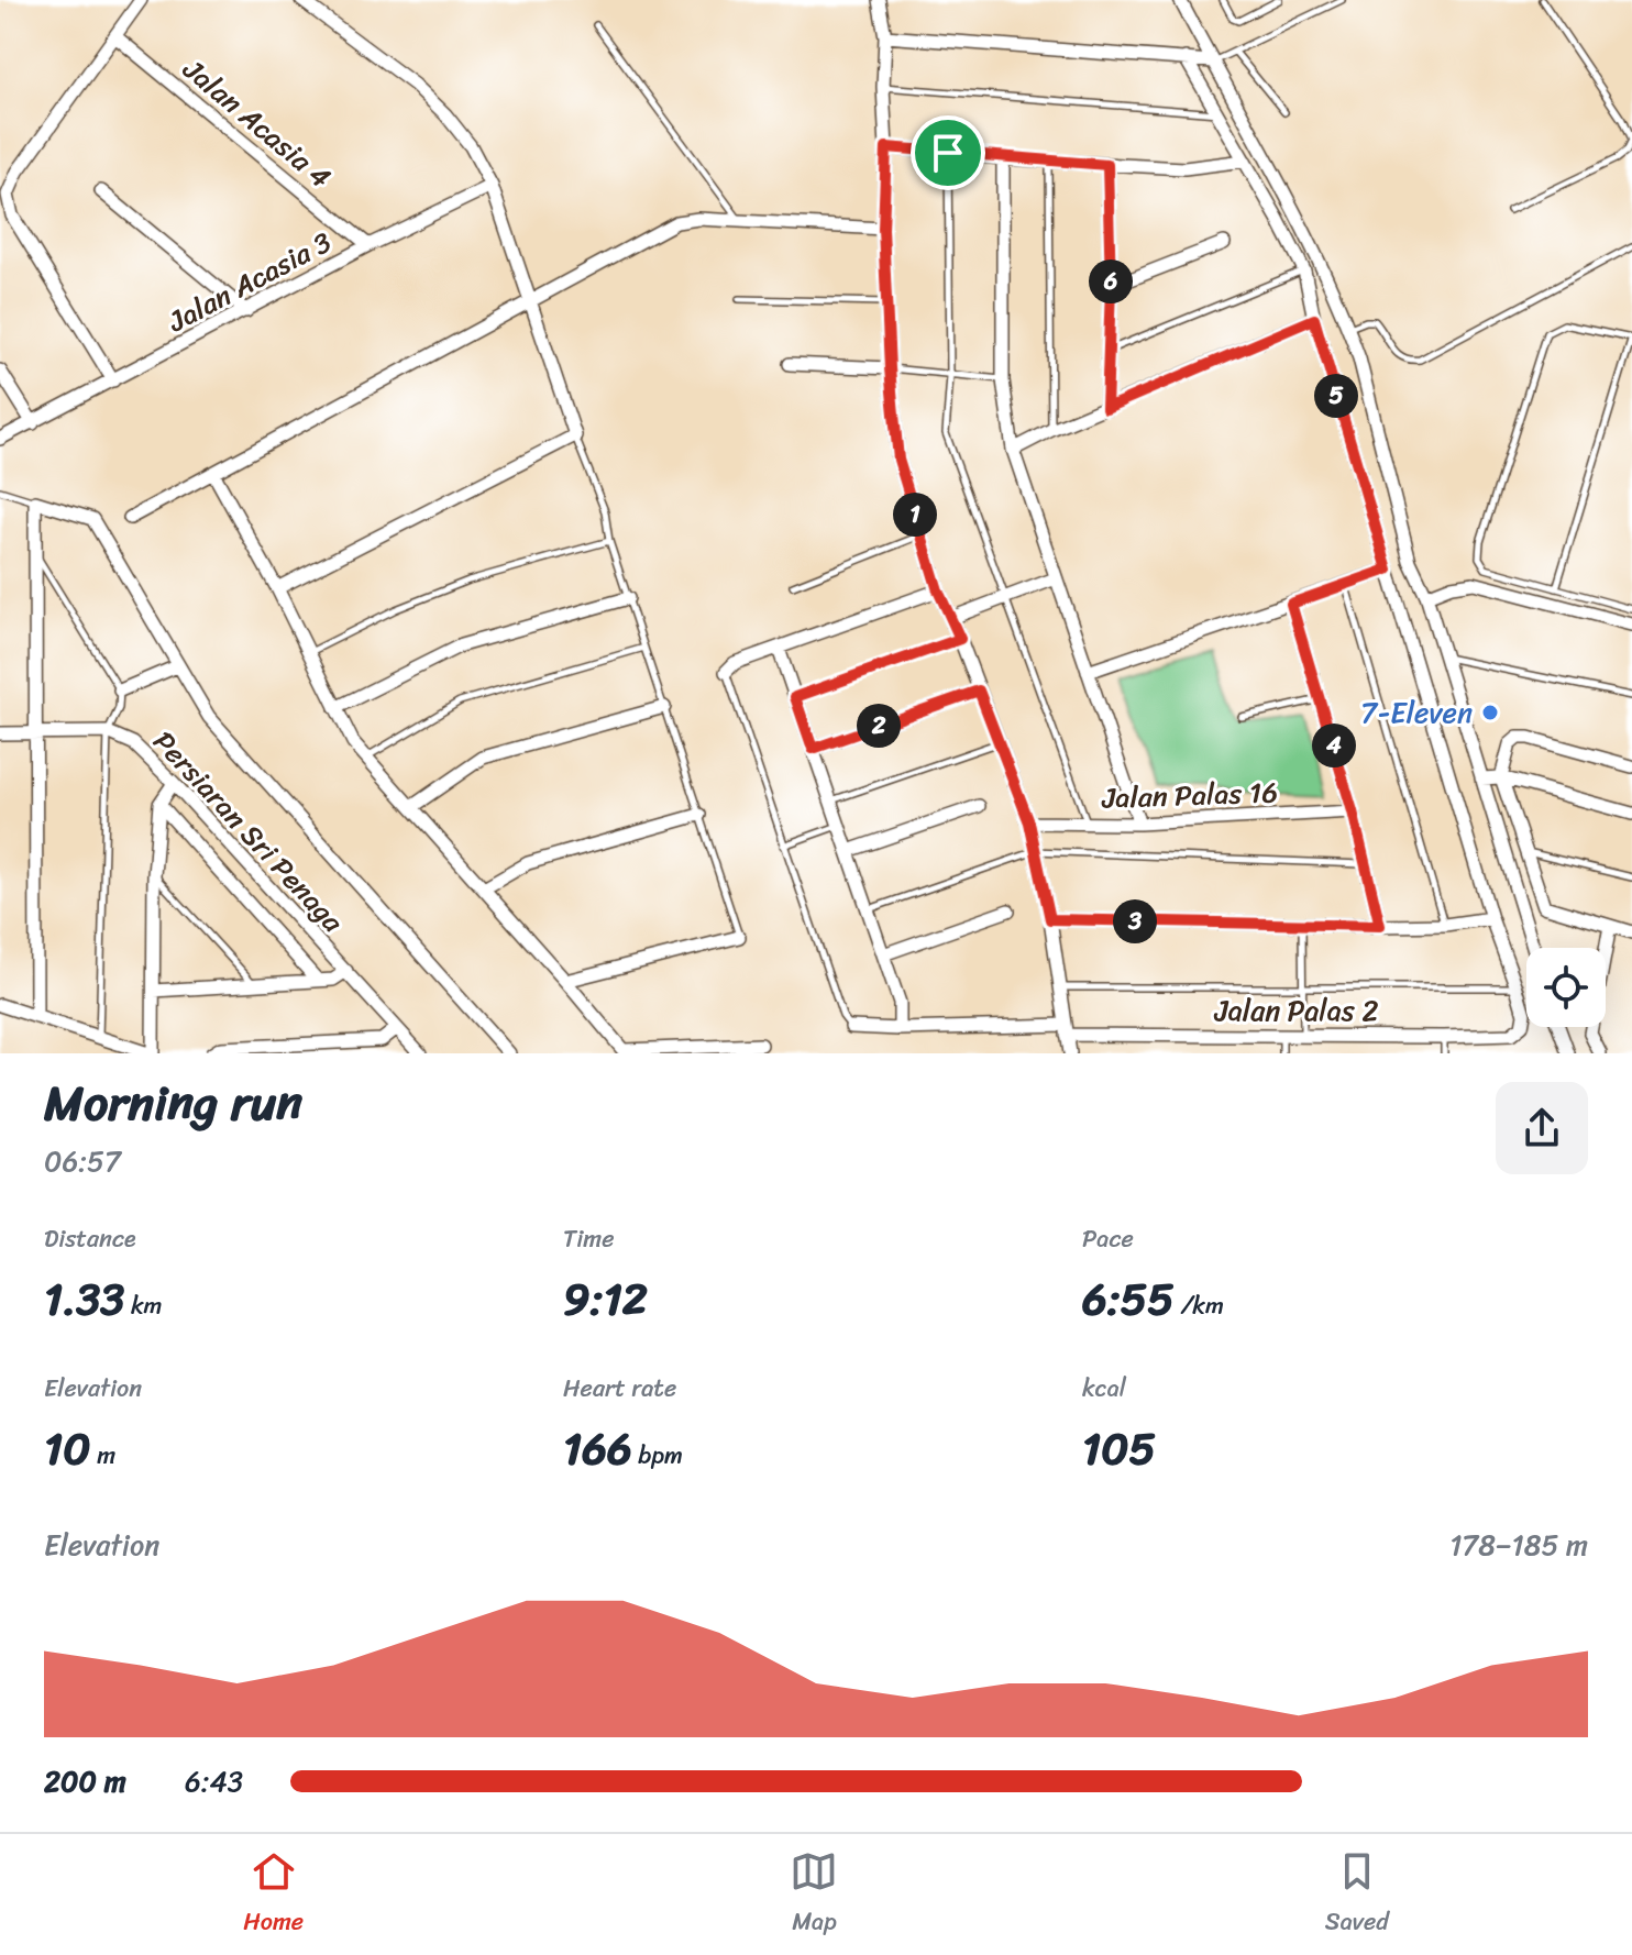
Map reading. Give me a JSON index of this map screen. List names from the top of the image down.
{
  "streets": {
    "street": [
      "Jalan Acasia 4",
      "Jalan Acasia 3",
      "Jalan Palas 16",
      "Persiaran Sri Penaga",
      "Jalan Palas 2"
    ]
  },
  "crossings": [
    ["Jalan Acasia 4", "Jalan Acasia 3"]
  ],
  "places": ["7-Eleven"],
  "page": {
    "pins": [
      "6",
      "5",
      "1",
      "2",
      "4",
      "3"
    ],
    "heading": ["Morning run", "06:57"],
    "stats": [
      ["Distance", "1.33 km"],
      ["Time", "9:12"],
      ["Pace", "6:55 /km"],
      ["Elevation", "10 m"],
      ["Heart rate", "166 bpm"],
      ["kcal", "105"]
    ],
    "chart": ["Elevation", "178–185 m"],
    "list": [
      {
        "name": "200 m",
        "note": "6:43"
      }
    ],
    "tabs": ["Home", "Map", "Saved"]
  }
}
